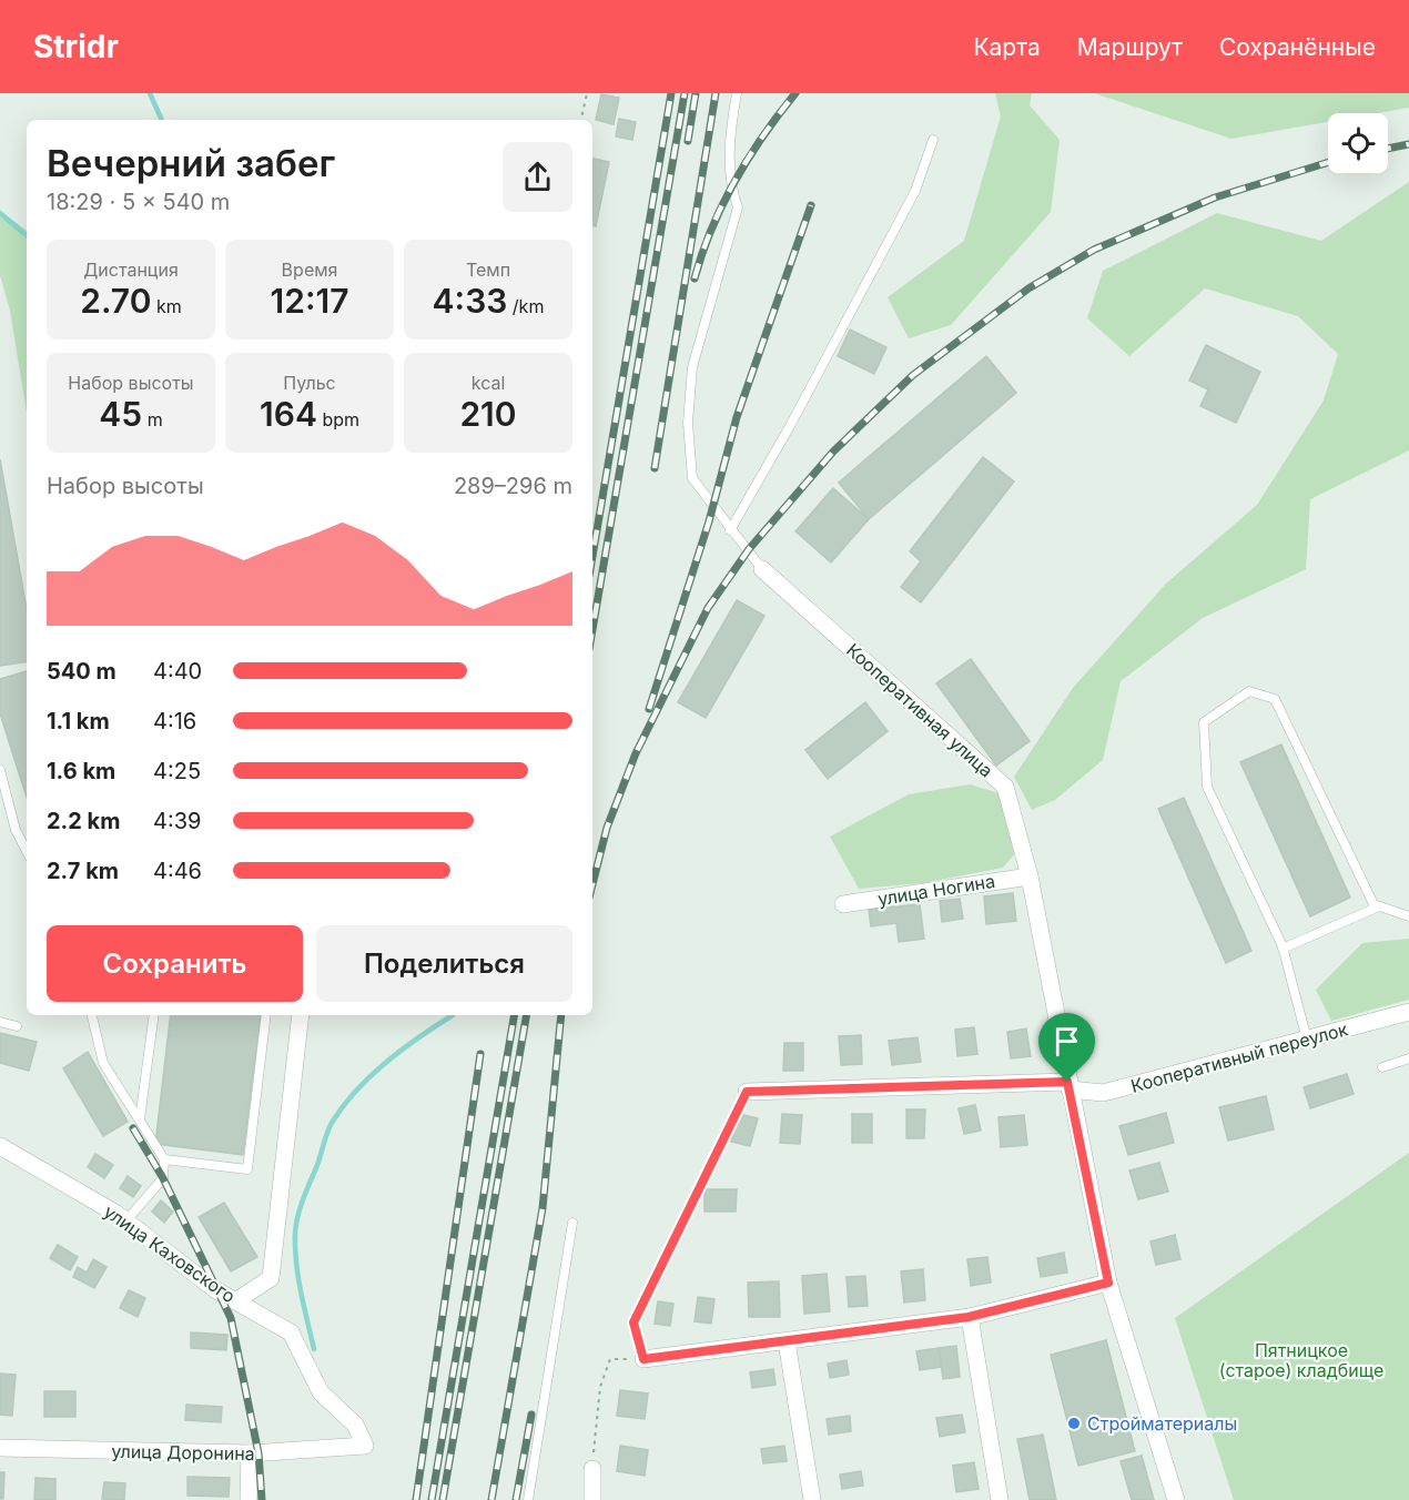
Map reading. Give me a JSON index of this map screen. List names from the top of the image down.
{
  "streets": {
    "street": [
      "Кооперативная улица",
      "улица Ногина",
      "Кооперативный переулок",
      "улица Каховского",
      "улица Доронина"
    ]
  },
  "crossings": [
    ["Кооперативная улица", "улица Ногина"],
    ["Кооперативная улица", "Кооперативный переулок"],
    ["улица Каховского", "улица Доронина"]
  ],
  "parks": ["Пятницкое (старое) кладбище"],
  "places": ["Стройматериалы"],
  "page": {
    "header": "Stridr",
    "nav": ["Карта", "Маршрут", "Сохранённые"],
    "heading": ["Вечерний забег", "18:29 · 5 × 540 m"],
    "stats": [
      ["Дистанция", "2.70 km"],
      ["Время", "12:17"],
      ["Темп", "4:33 /km"],
      ["Набор высоты", "45 m"],
      ["Пульс", "164 bpm"],
      ["kcal", "210"]
    ],
    "chart": ["Набор высоты", "289–296 m"],
    "list": [
      {
        "name": "540 m",
        "note": "4:40"
      },
      {
        "name": "1.1 km",
        "note": "4:16"
      },
      {
        "name": "1.6 km",
        "note": "4:25"
      },
      {
        "name": "2.2 km",
        "note": "4:39"
      },
      {
        "name": "2.7 km",
        "note": "4:46"
      }
    ],
    "buttons": ["Сохранить", "Поделиться"]
  }
}
